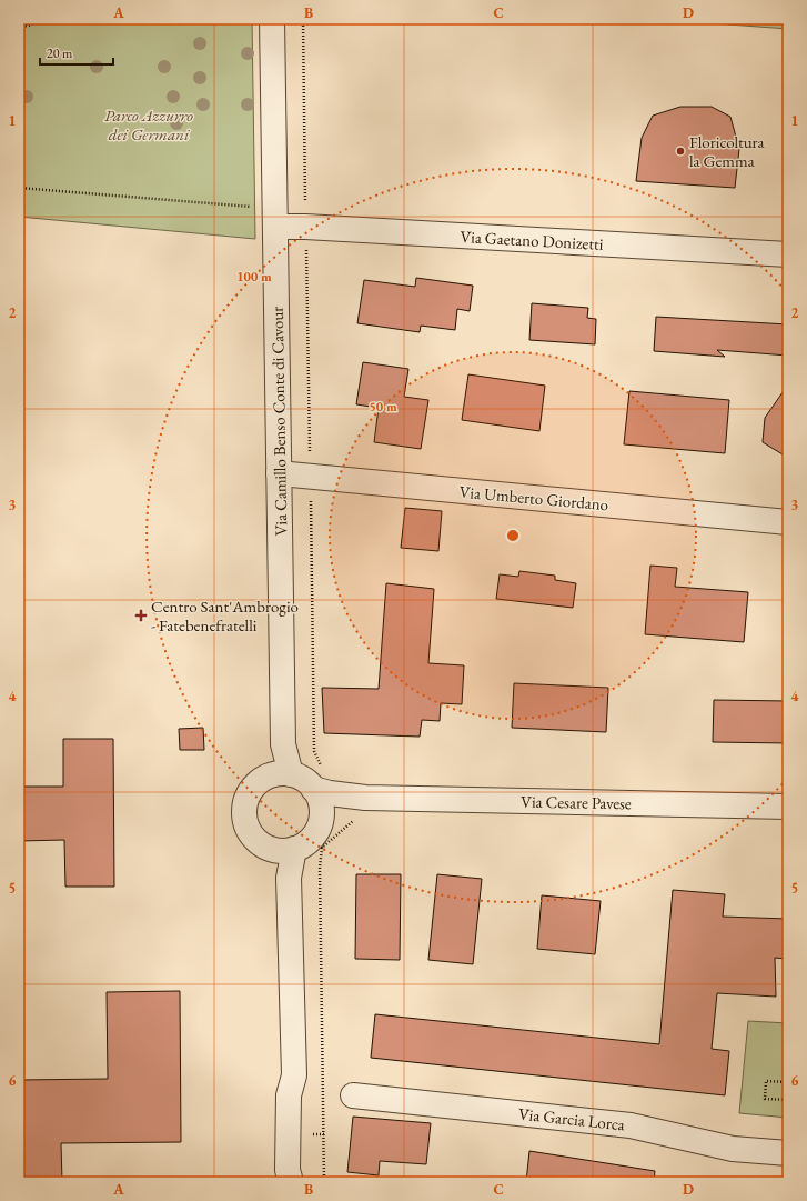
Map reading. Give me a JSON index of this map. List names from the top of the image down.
{
  "streets": {
    "street": [
      "Via Gaetano Donizetti",
      "Via Camillo Benso Conte di Cavour",
      "Via Umberto Giordano",
      "Via Cesare Pavese",
      "Via Garcia Lorca"
    ]
  },
  "crossings": [
    ["Via Gaetano Donizetti", "Via Camillo Benso Conte di Cavour"],
    ["Via Camillo Benso Conte di Cavour", "Via Umberto Giordano"],
    ["Via Camillo Benso Conte di Cavour", "Via Cesare Pavese"]
  ],
  "parks": ["Parco Azzurro dei Germani"],
  "places": {
    "other": ["Floricoltura la Gemma"],
    "health": ["Centro Sant'Ambrogio - Fatebenefratelli"]
  },
  "scale_bar": "20 m",
  "grid": {
    "columns": [
      "A",
      "B",
      "C",
      "D"
    ],
    "rows": [
      "1",
      "2",
      "3",
      "4",
      "5",
      "6"
    ]
  },
  "rings": ["100 m", "50 m"]
}
